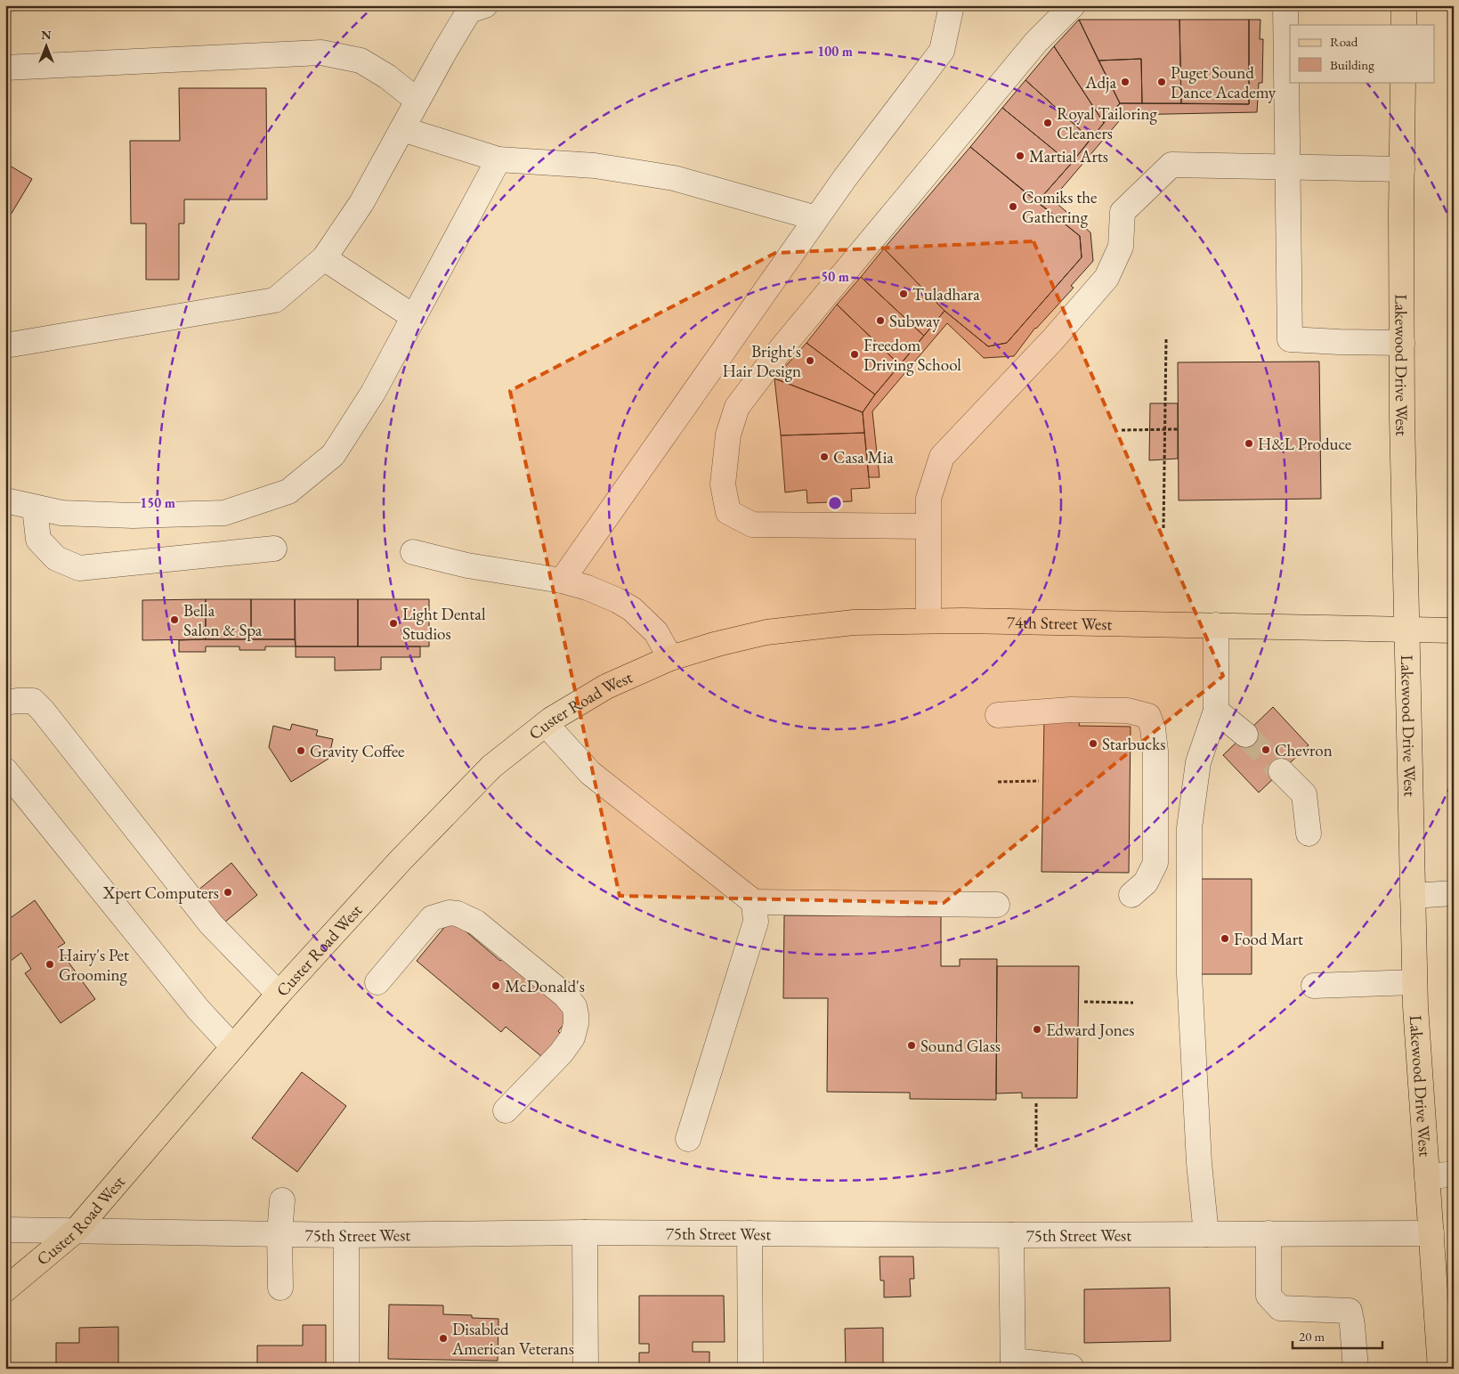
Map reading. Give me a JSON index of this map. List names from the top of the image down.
{
  "streets": {
    "main road": ["Lakewood Drive West", "74th Street West", "Custer Road West"],
    "street": ["75th Street West"]
  },
  "crossings": [
    ["Lakewood Drive West", "74th Street West"],
    ["Lakewood Drive West", "75th Street West"],
    ["74th Street West", "Custer Road West"],
    ["Custer Road West", "75th Street West"]
  ],
  "places": [
    "Adja",
    "Puget Sound Dance Academy",
    "Royal Tailoring Cleaners",
    "Martial Arts",
    "Comiks the Gathering",
    "Tuladhara",
    "Subway",
    "Freedom Driving School",
    "Bright's Hair Design",
    "H&L Produce",
    "Casa Mia",
    "Bella Salon & Spa",
    "Light Dental Studios",
    "Starbucks",
    "Chevron",
    "Gravity Coffee",
    "Xpert Computers",
    "Food Mart",
    "Hairy's Pet Grooming",
    "McDonald's",
    "Edward Jones",
    "Sound Glass",
    "Disabled American Veterans"
  ],
  "legend": ["Road", "Building"],
  "scale_bar": "20 m",
  "north": "top",
  "rings": ["100 m", "50 m", "150 m"]
}
